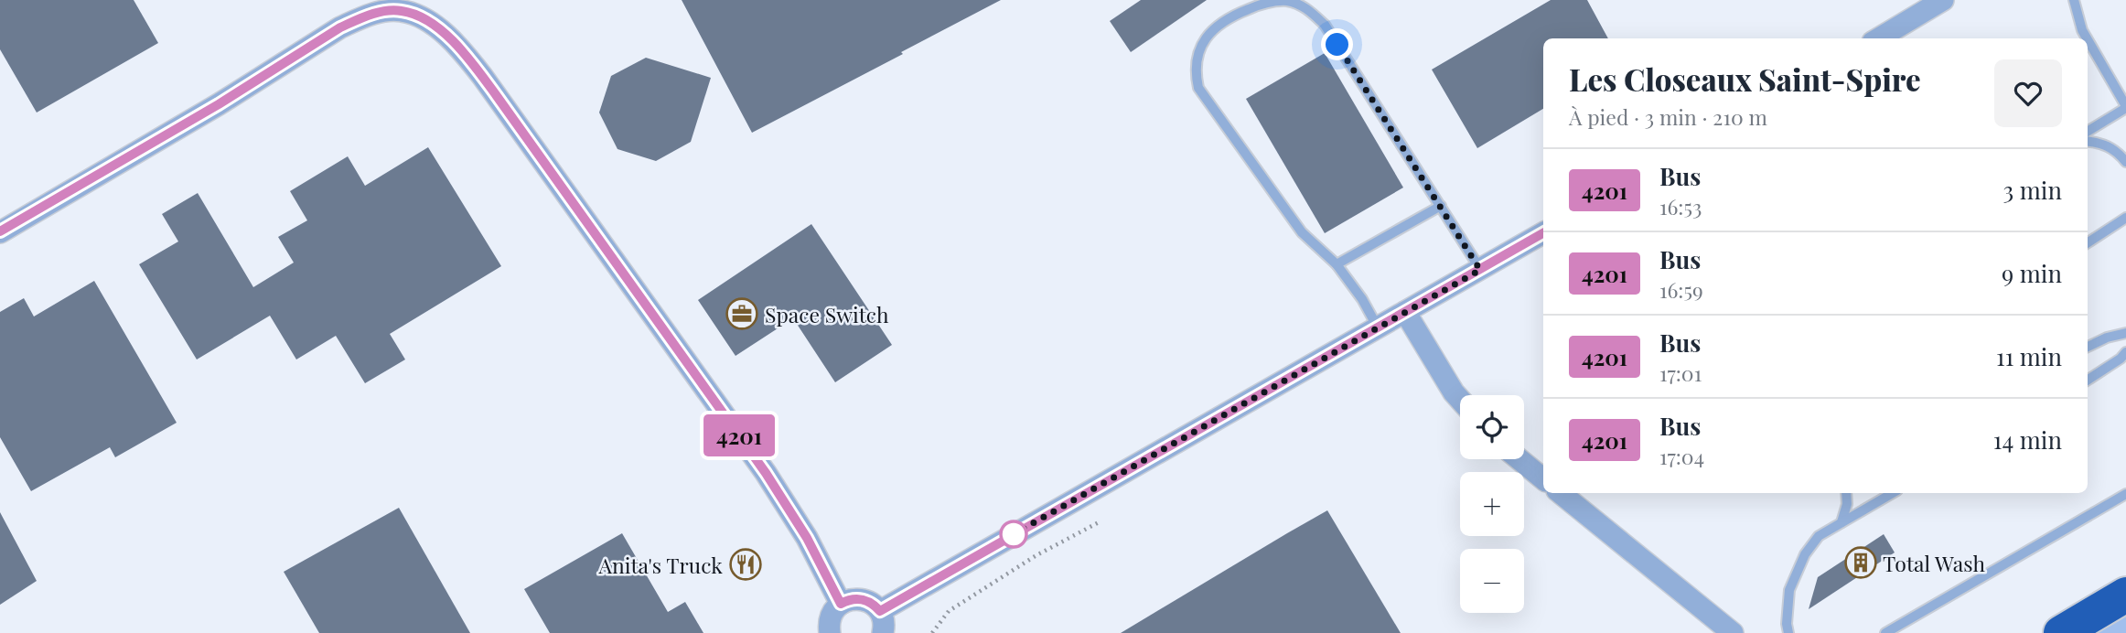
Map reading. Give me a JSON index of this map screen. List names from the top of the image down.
{
  "places": {
    "office": ["Space Switch"],
    "building": ["Total Wash"],
    "restaurant": ["Anita's Truck"]
  },
  "lines": ["bus line 4201"],
  "page": {
    "on_map": "4201",
    "heading": ["Les Closeaux Saint-Spire", "À pied · 3 min · 210 m"],
    "list": [
      {
        "mark": "4201",
        "name": "Bus",
        "note": "16:53",
        "value": "3 min"
      },
      {
        "mark": "4201",
        "name": "Bus",
        "note": "16:59",
        "value": "9 min"
      },
      {
        "mark": "4201",
        "name": "Bus",
        "note": "17:01",
        "value": "11 min"
      },
      {
        "mark": "4201",
        "name": "Bus",
        "note": "17:04",
        "value": "14 min"
      }
    ],
    "map_buttons": ["+", "−"]
  }
}
